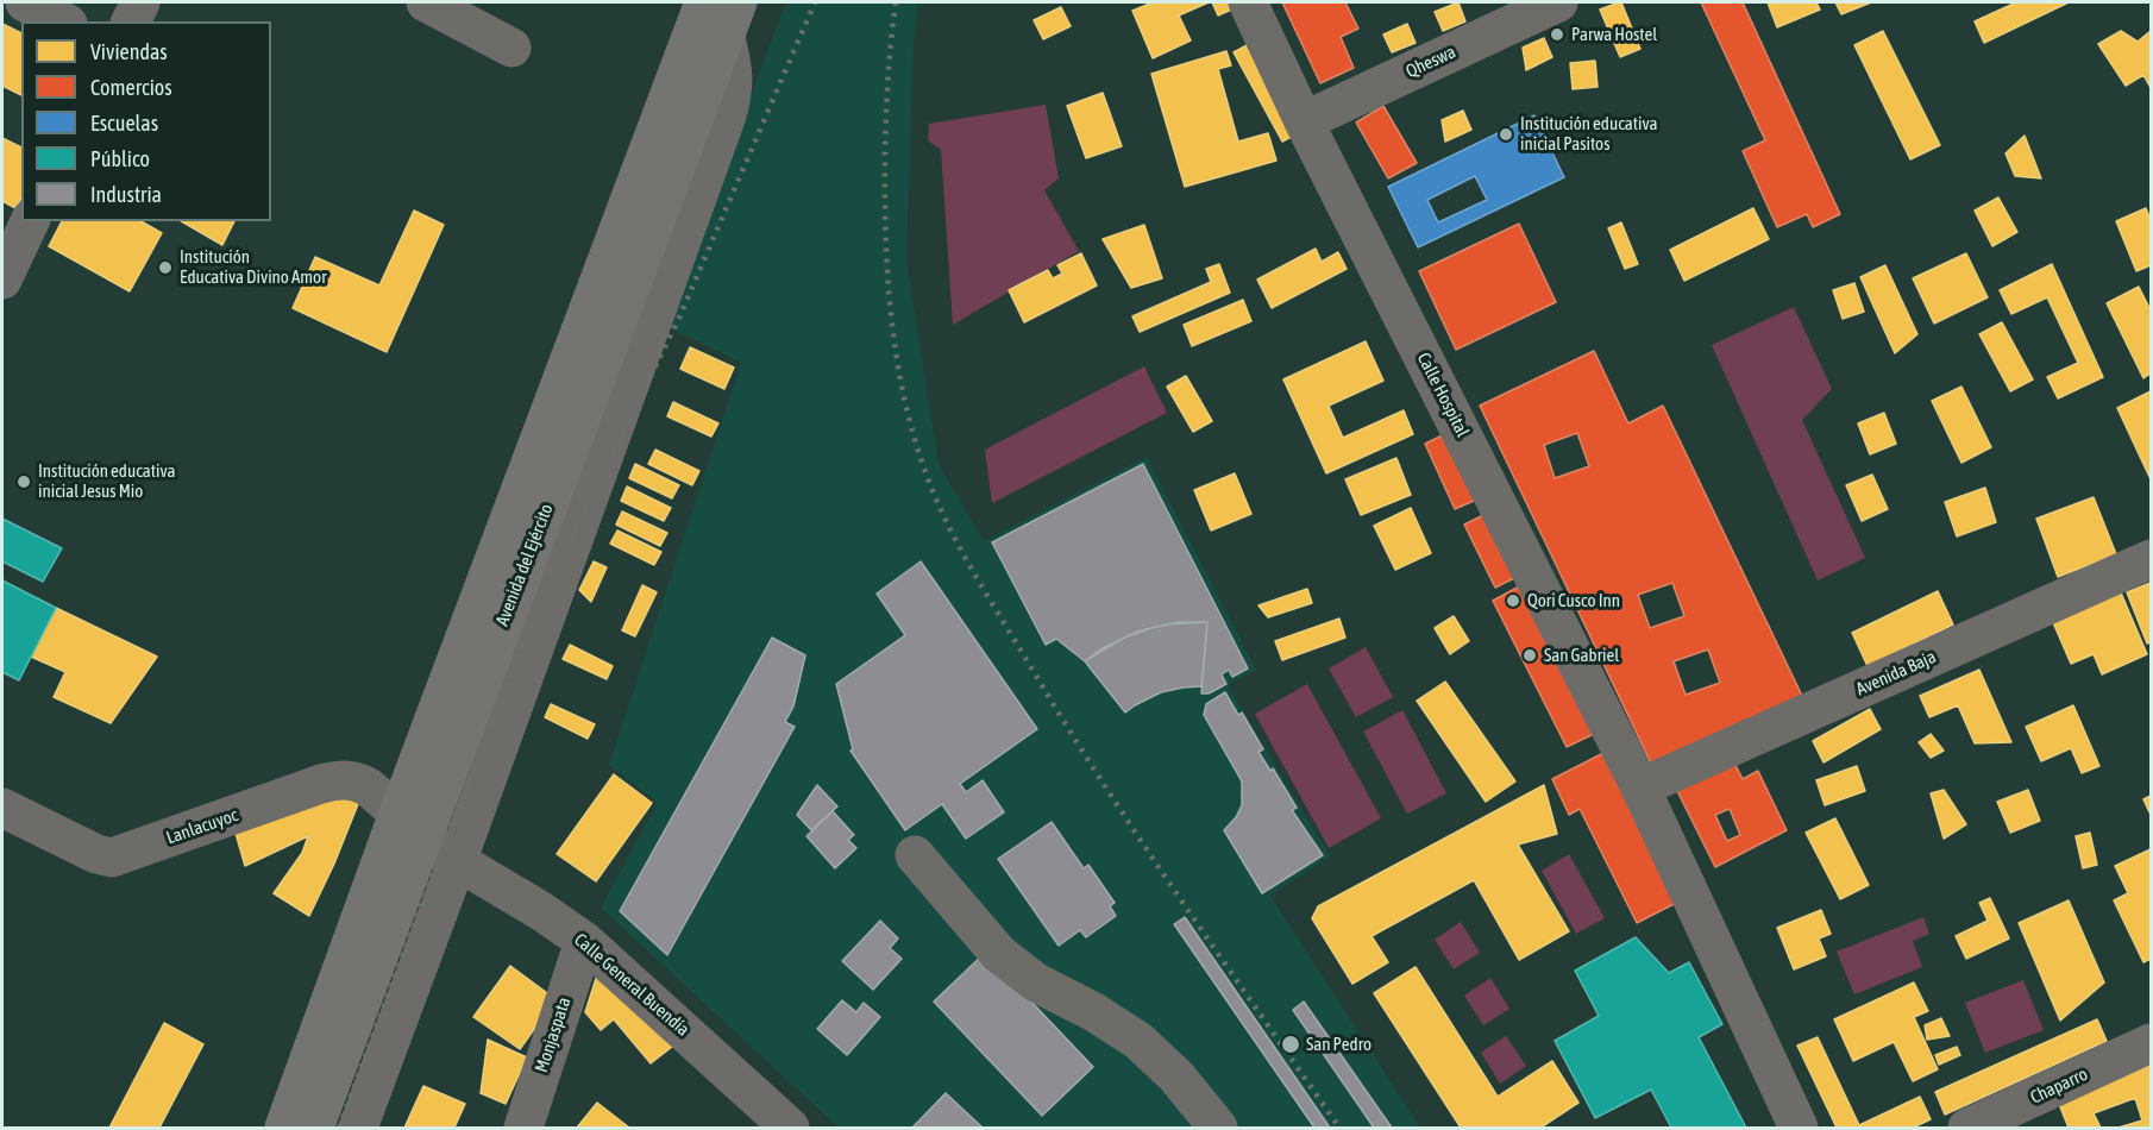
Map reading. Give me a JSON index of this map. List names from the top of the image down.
{
  "streets": {
    "main road": ["Avenida del Ejército"],
    "street": [
      "Qheswa",
      "Calle Hospital",
      "Avenida Baja",
      "Lanlacuyoc",
      "Calle General Buendía",
      "Monjaspata",
      "Chaparro"
    ]
  },
  "crossings": [
    ["Qheswa", "Calle Hospital"],
    ["Calle Hospital", "Avenida Baja"],
    ["Avenida del Ejército", "Lanlacuyoc"],
    ["Lanlacuyoc", "Calle General Buendía"],
    ["Calle General Buendía", "Monjaspata"]
  ],
  "places": [
    "Parwa Hostel",
    "Institución educativa inicial Pasitos",
    "Institución Educativa Divino Amor",
    "Institución educativa inicial Jesus Mio",
    "Qori Cusco Inn",
    "San Gabriel",
    "San Pedro"
  ],
  "legend": [
    "Viviendas",
    "Comercios",
    "Escuelas",
    "Público",
    "Industria"
  ]
}
